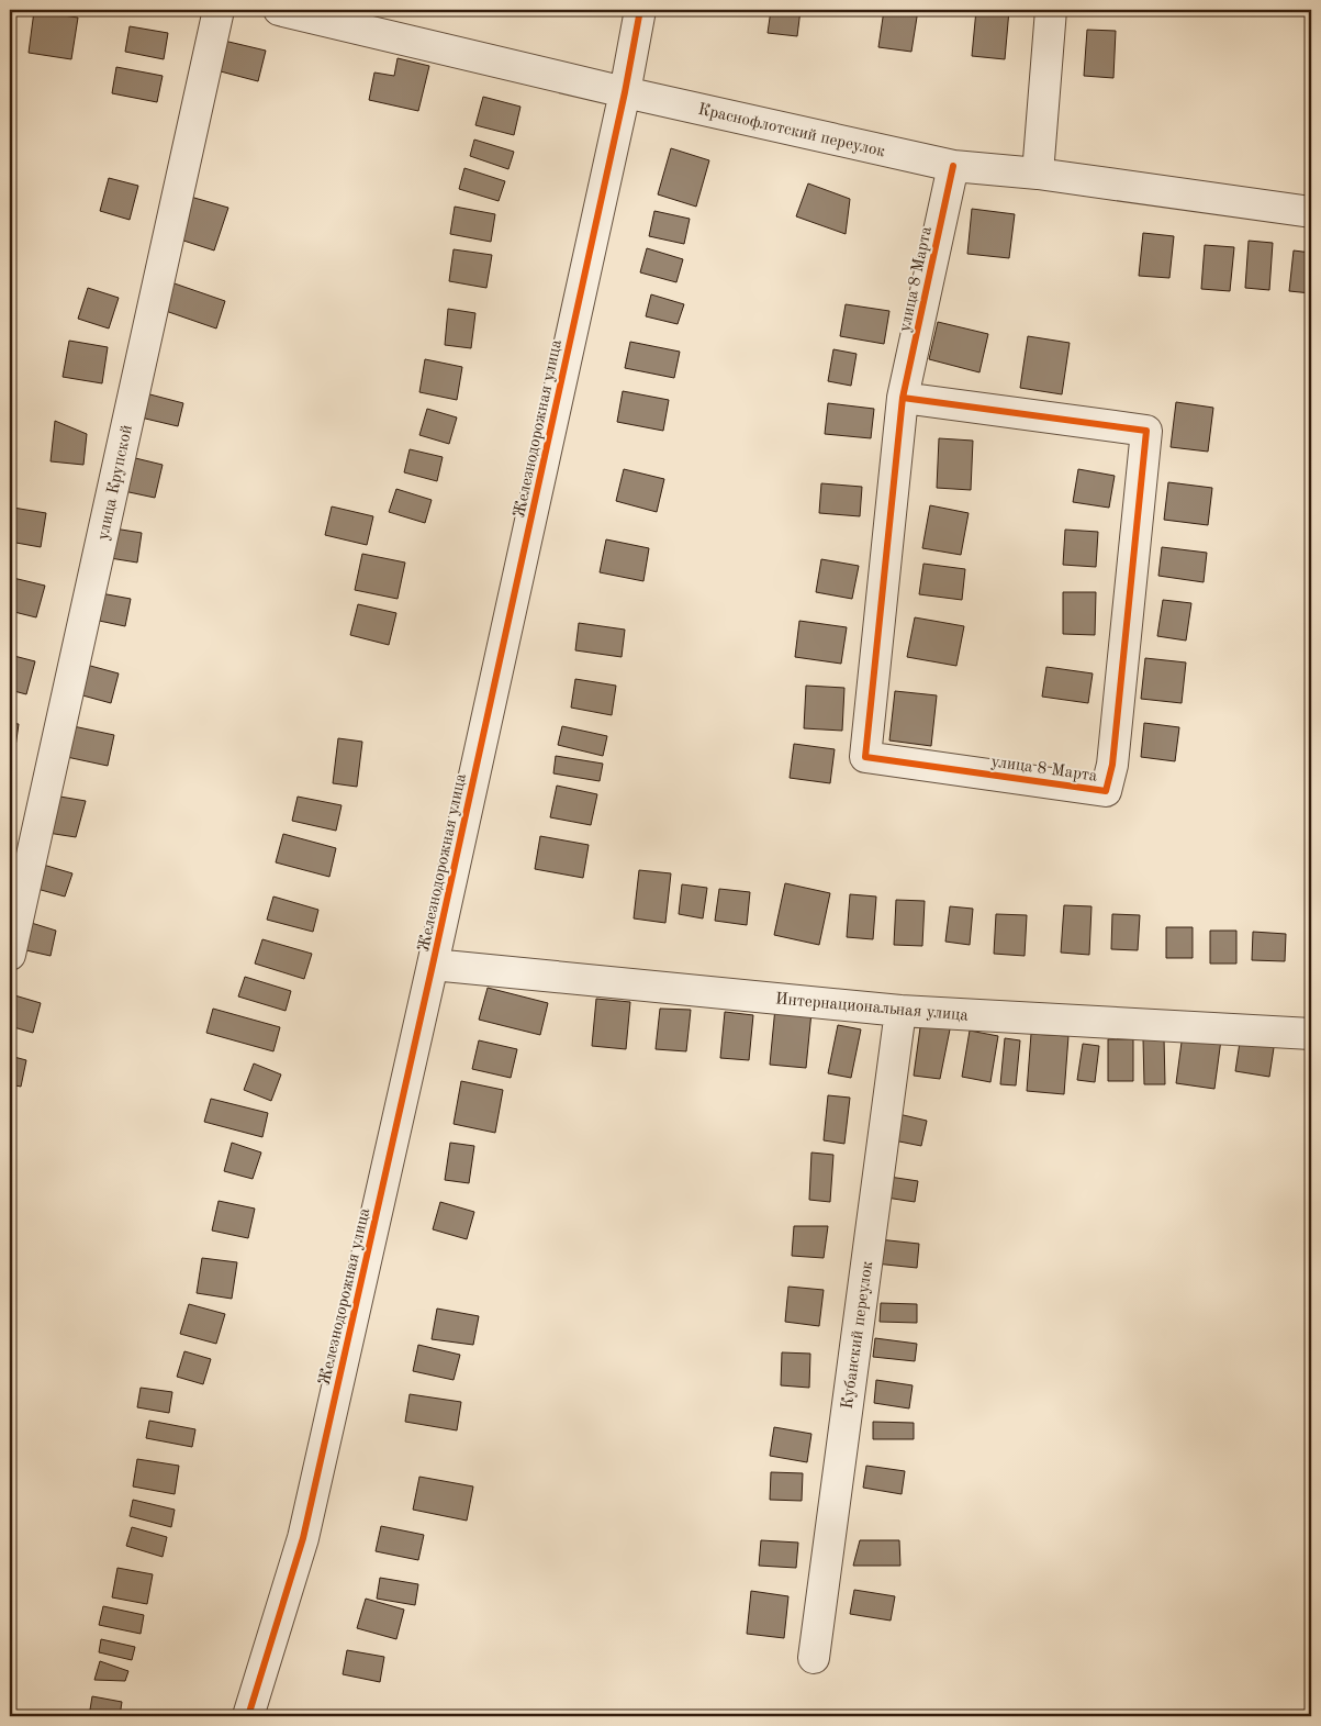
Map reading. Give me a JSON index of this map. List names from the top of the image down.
{
  "streets": {
    "street": [
      "Краснофлотский переулок",
      "улица 8 Марта",
      "Железнодорожная улица",
      "улица Крупской",
      "Интернациональная улица",
      "Кубанский переулок"
    ]
  },
  "crossings": [
    ["Краснофлотский переулок", "улица 8 Марта"],
    ["Краснофлотский переулок", "Железнодорожная улица"],
    ["Железнодорожная улица", "Интернациональная улица"],
    ["Интернациональная улица", "Кубанский переулок"]
  ]
}
